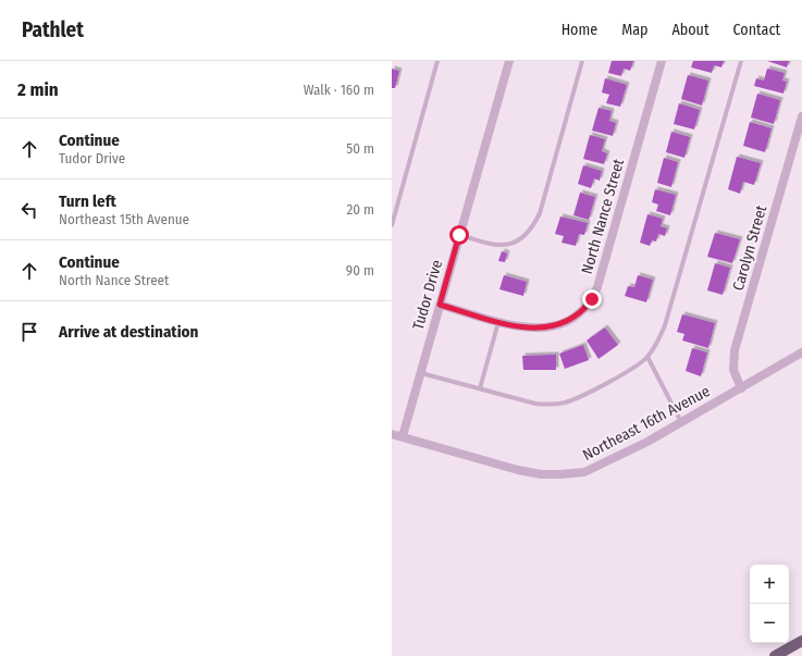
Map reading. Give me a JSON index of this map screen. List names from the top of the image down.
{
  "streets": {
    "street": [
      "North Nance Street",
      "Carolyn Street",
      "Tudor Drive",
      "Northeast 16th Avenue"
    ]
  },
  "crossings": [
    ["North Nance Street", "Tudor Drive"],
    ["Carolyn Street", "Northeast 16th Avenue"],
    ["Tudor Drive", "Northeast 16th Avenue"]
  ],
  "page": {
    "header": "Pathlet",
    "nav": [
      "Home",
      "Map",
      "About",
      "Contact"
    ],
    "heading": ["2 min", "Walk · 160 m"],
    "list": [
      ["Continue", "Tudor Drive", "50 m"],
      ["Turn left", "Northeast 15th Avenue", "20 m"],
      ["Continue", "North Nance Street", "90 m"],
      "Arrive at destination"
    ],
    "map_buttons": ["+", "−"]
  }
}
